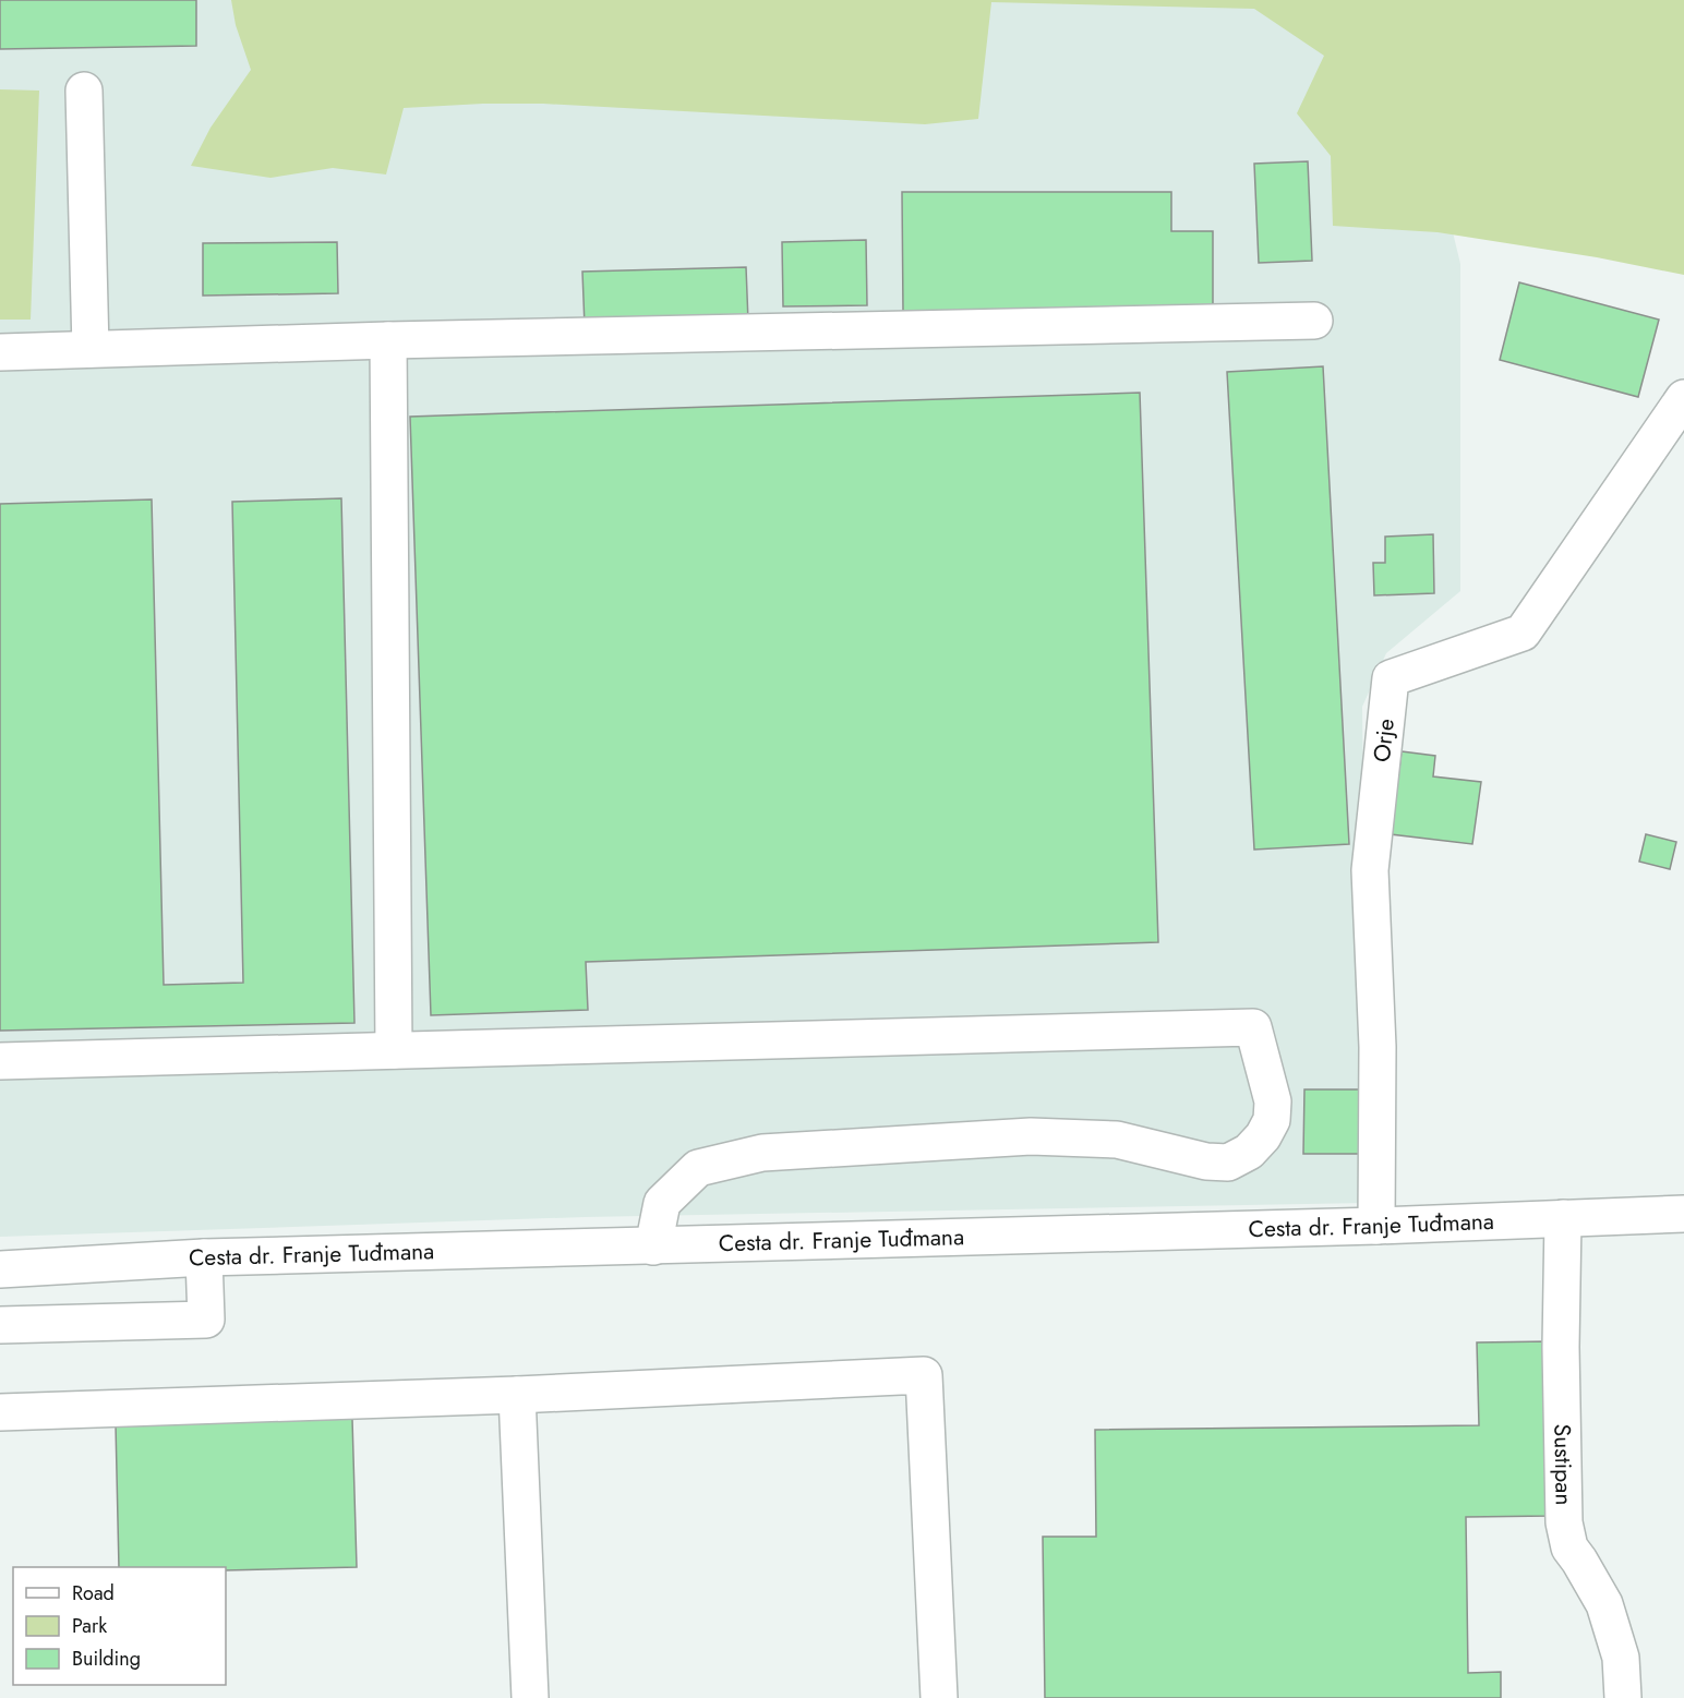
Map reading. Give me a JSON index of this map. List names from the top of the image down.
{
  "streets": {
    "main road": ["Orje", "Cesta dr. Franje Tuđmana", "Sustipan"]
  },
  "crossings": [
    ["Orje", "Cesta dr. Franje Tuđmana"],
    ["Cesta dr. Franje Tuđmana", "Sustipan"]
  ],
  "legend": ["Road", "Park", "Building"]
}
